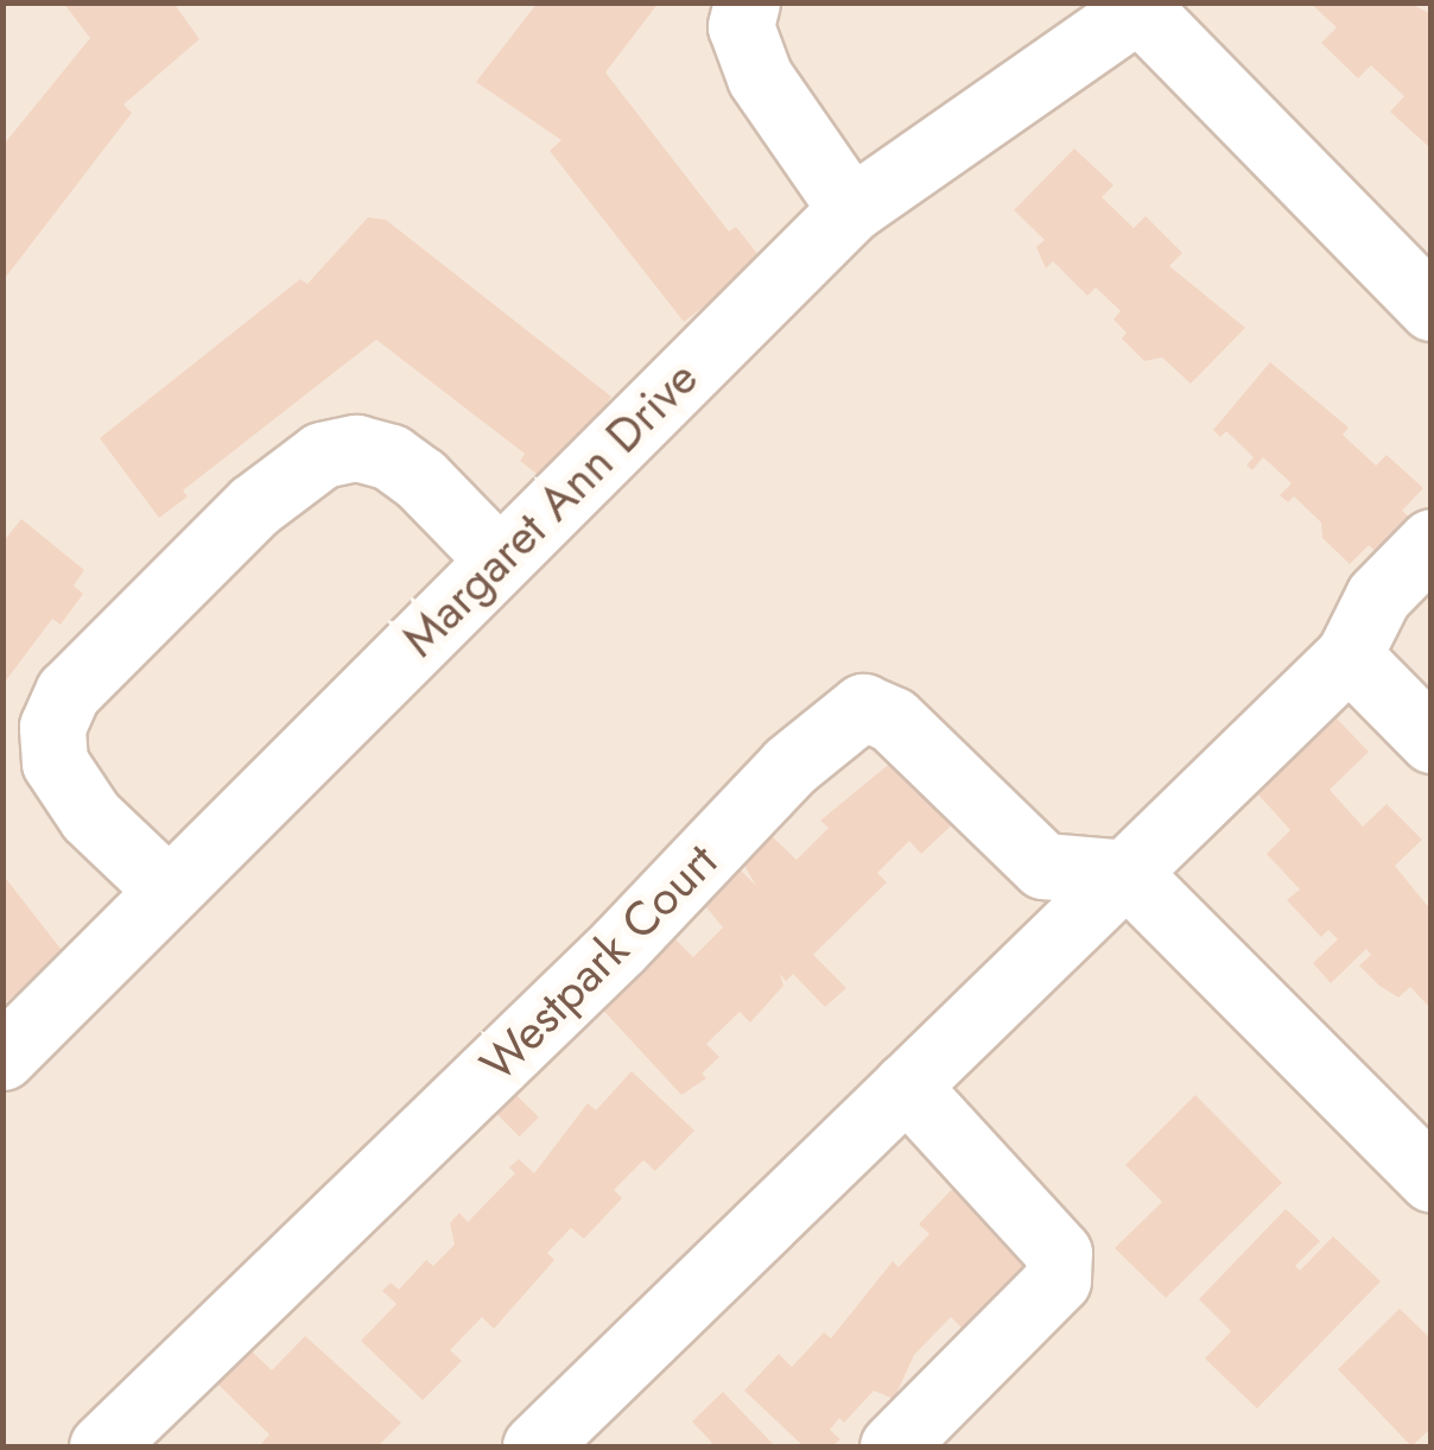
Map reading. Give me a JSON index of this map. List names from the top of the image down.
{
  "streets": {
    "street": ["Margaret Ann Drive", "Westpark Court"]
  }
}
